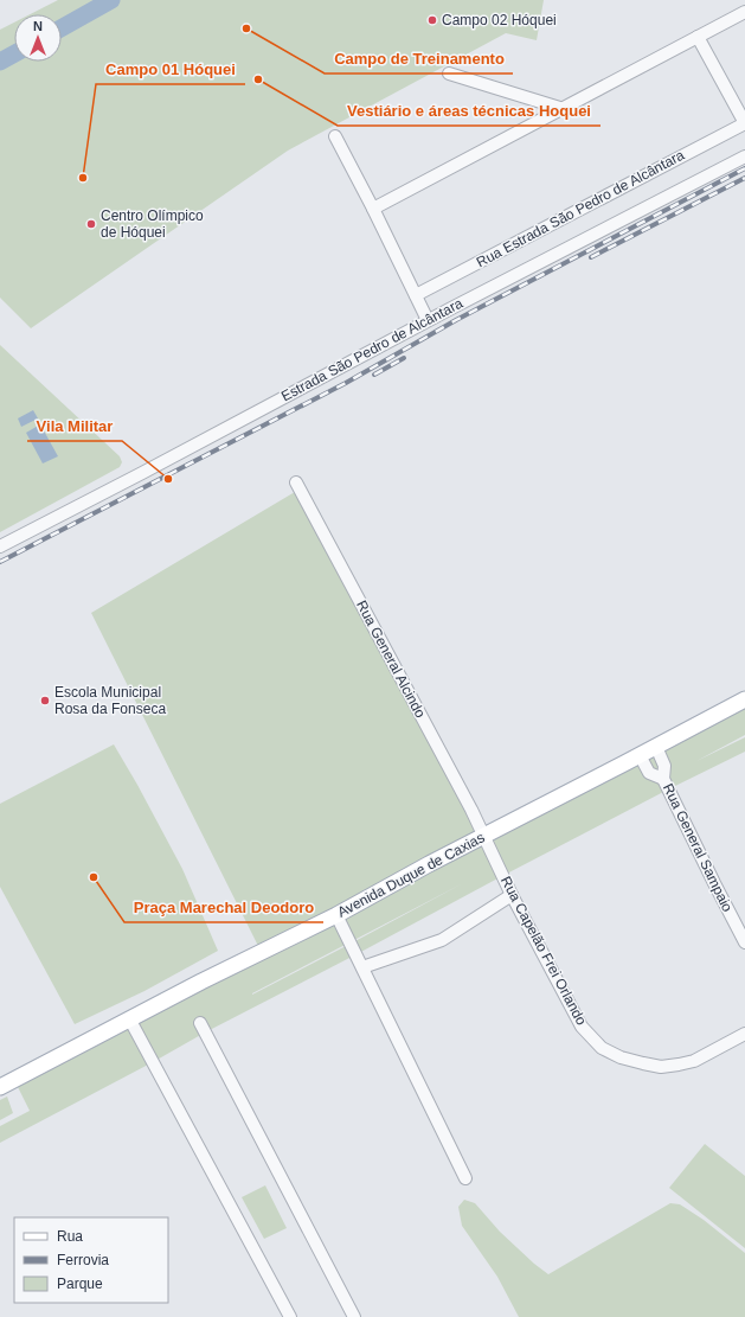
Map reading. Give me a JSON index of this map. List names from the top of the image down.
{
  "streets": {
    "main road": ["Avenida Duque de Caxias"],
    "street": [
      "Rua Estrada São Pedro de Alcântara",
      "Estrada São Pedro de Alcântara",
      "Rua General Alcindo",
      "Rua General Sampaio",
      "Rua Capelão Frei Orlando"
    ]
  },
  "crossings": [
    ["Rua General Alcindo", "Avenida Duque de Caxias"],
    ["Rua General Alcindo", "Rua Capelão Frei Orlando"],
    ["Rua General Sampaio", "Avenida Duque de Caxias"],
    ["Avenida Duque de Caxias", "Rua Capelão Frei Orlando"]
  ],
  "places": [
    "Campo 02 Hóquei",
    "Campo de Treinamento",
    "Vestiário e áreas técnicas Hoquei",
    "Campo 01 Hóquei",
    "Centro Olímpico de Hóquei",
    "Vila Militar",
    "Escola Municipal Rosa da Fonseca",
    "Praça Marechal Deodoro"
  ],
  "legend": ["Rua", "Ferrovia", "Parque"],
  "north": "top"
}
